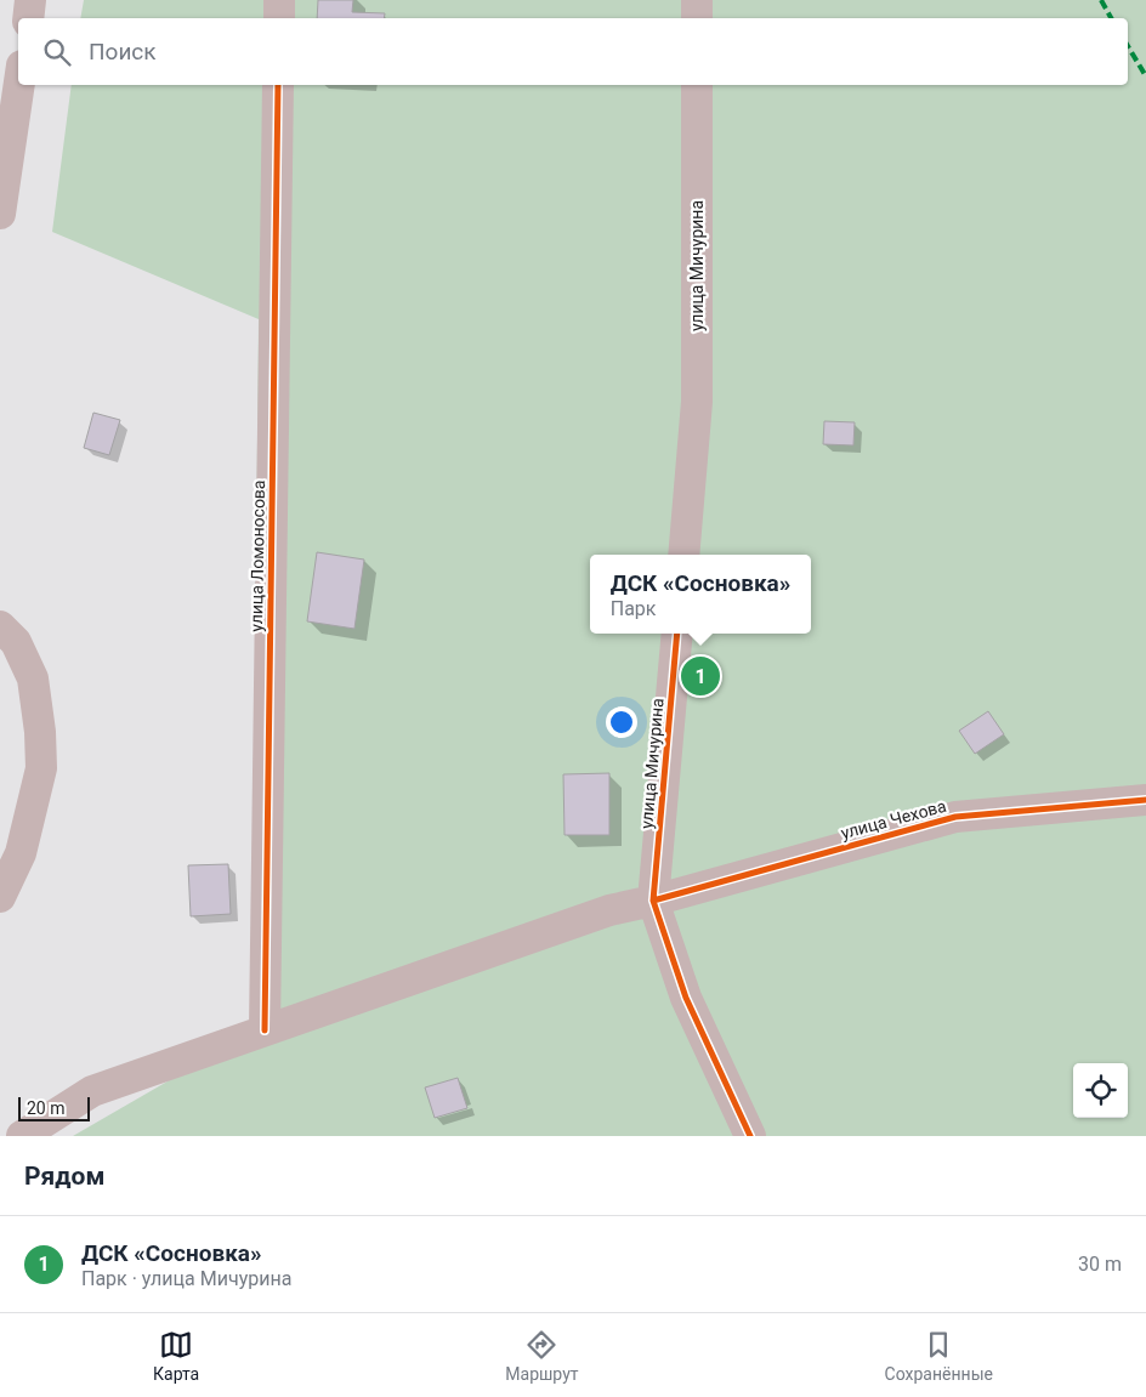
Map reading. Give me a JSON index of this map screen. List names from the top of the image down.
{
  "streets": {
    "street": ["улица Мичурина", "улица Ломоносова", "улица Чехова"]
  },
  "crossings": [
    ["улица Мичурина", "улица Чехова"],
    ["улица Ломоносова", "улица Чехова"]
  ],
  "scale_bar": "20 m",
  "page": {
    "search": "Поиск",
    "popup": ["ДСК «Сосновка»", "Парк"],
    "pins": "1",
    "scale": "20 m",
    "heading": "Рядом",
    "list": [
      {
        "mark": "1",
        "name": "ДСК «Сосновка»",
        "note": "Парк · улица Мичурина",
        "value": "30 m"
      }
    ],
    "nav": ["Карта", "Маршрут", "Сохранённые"]
  }
}
